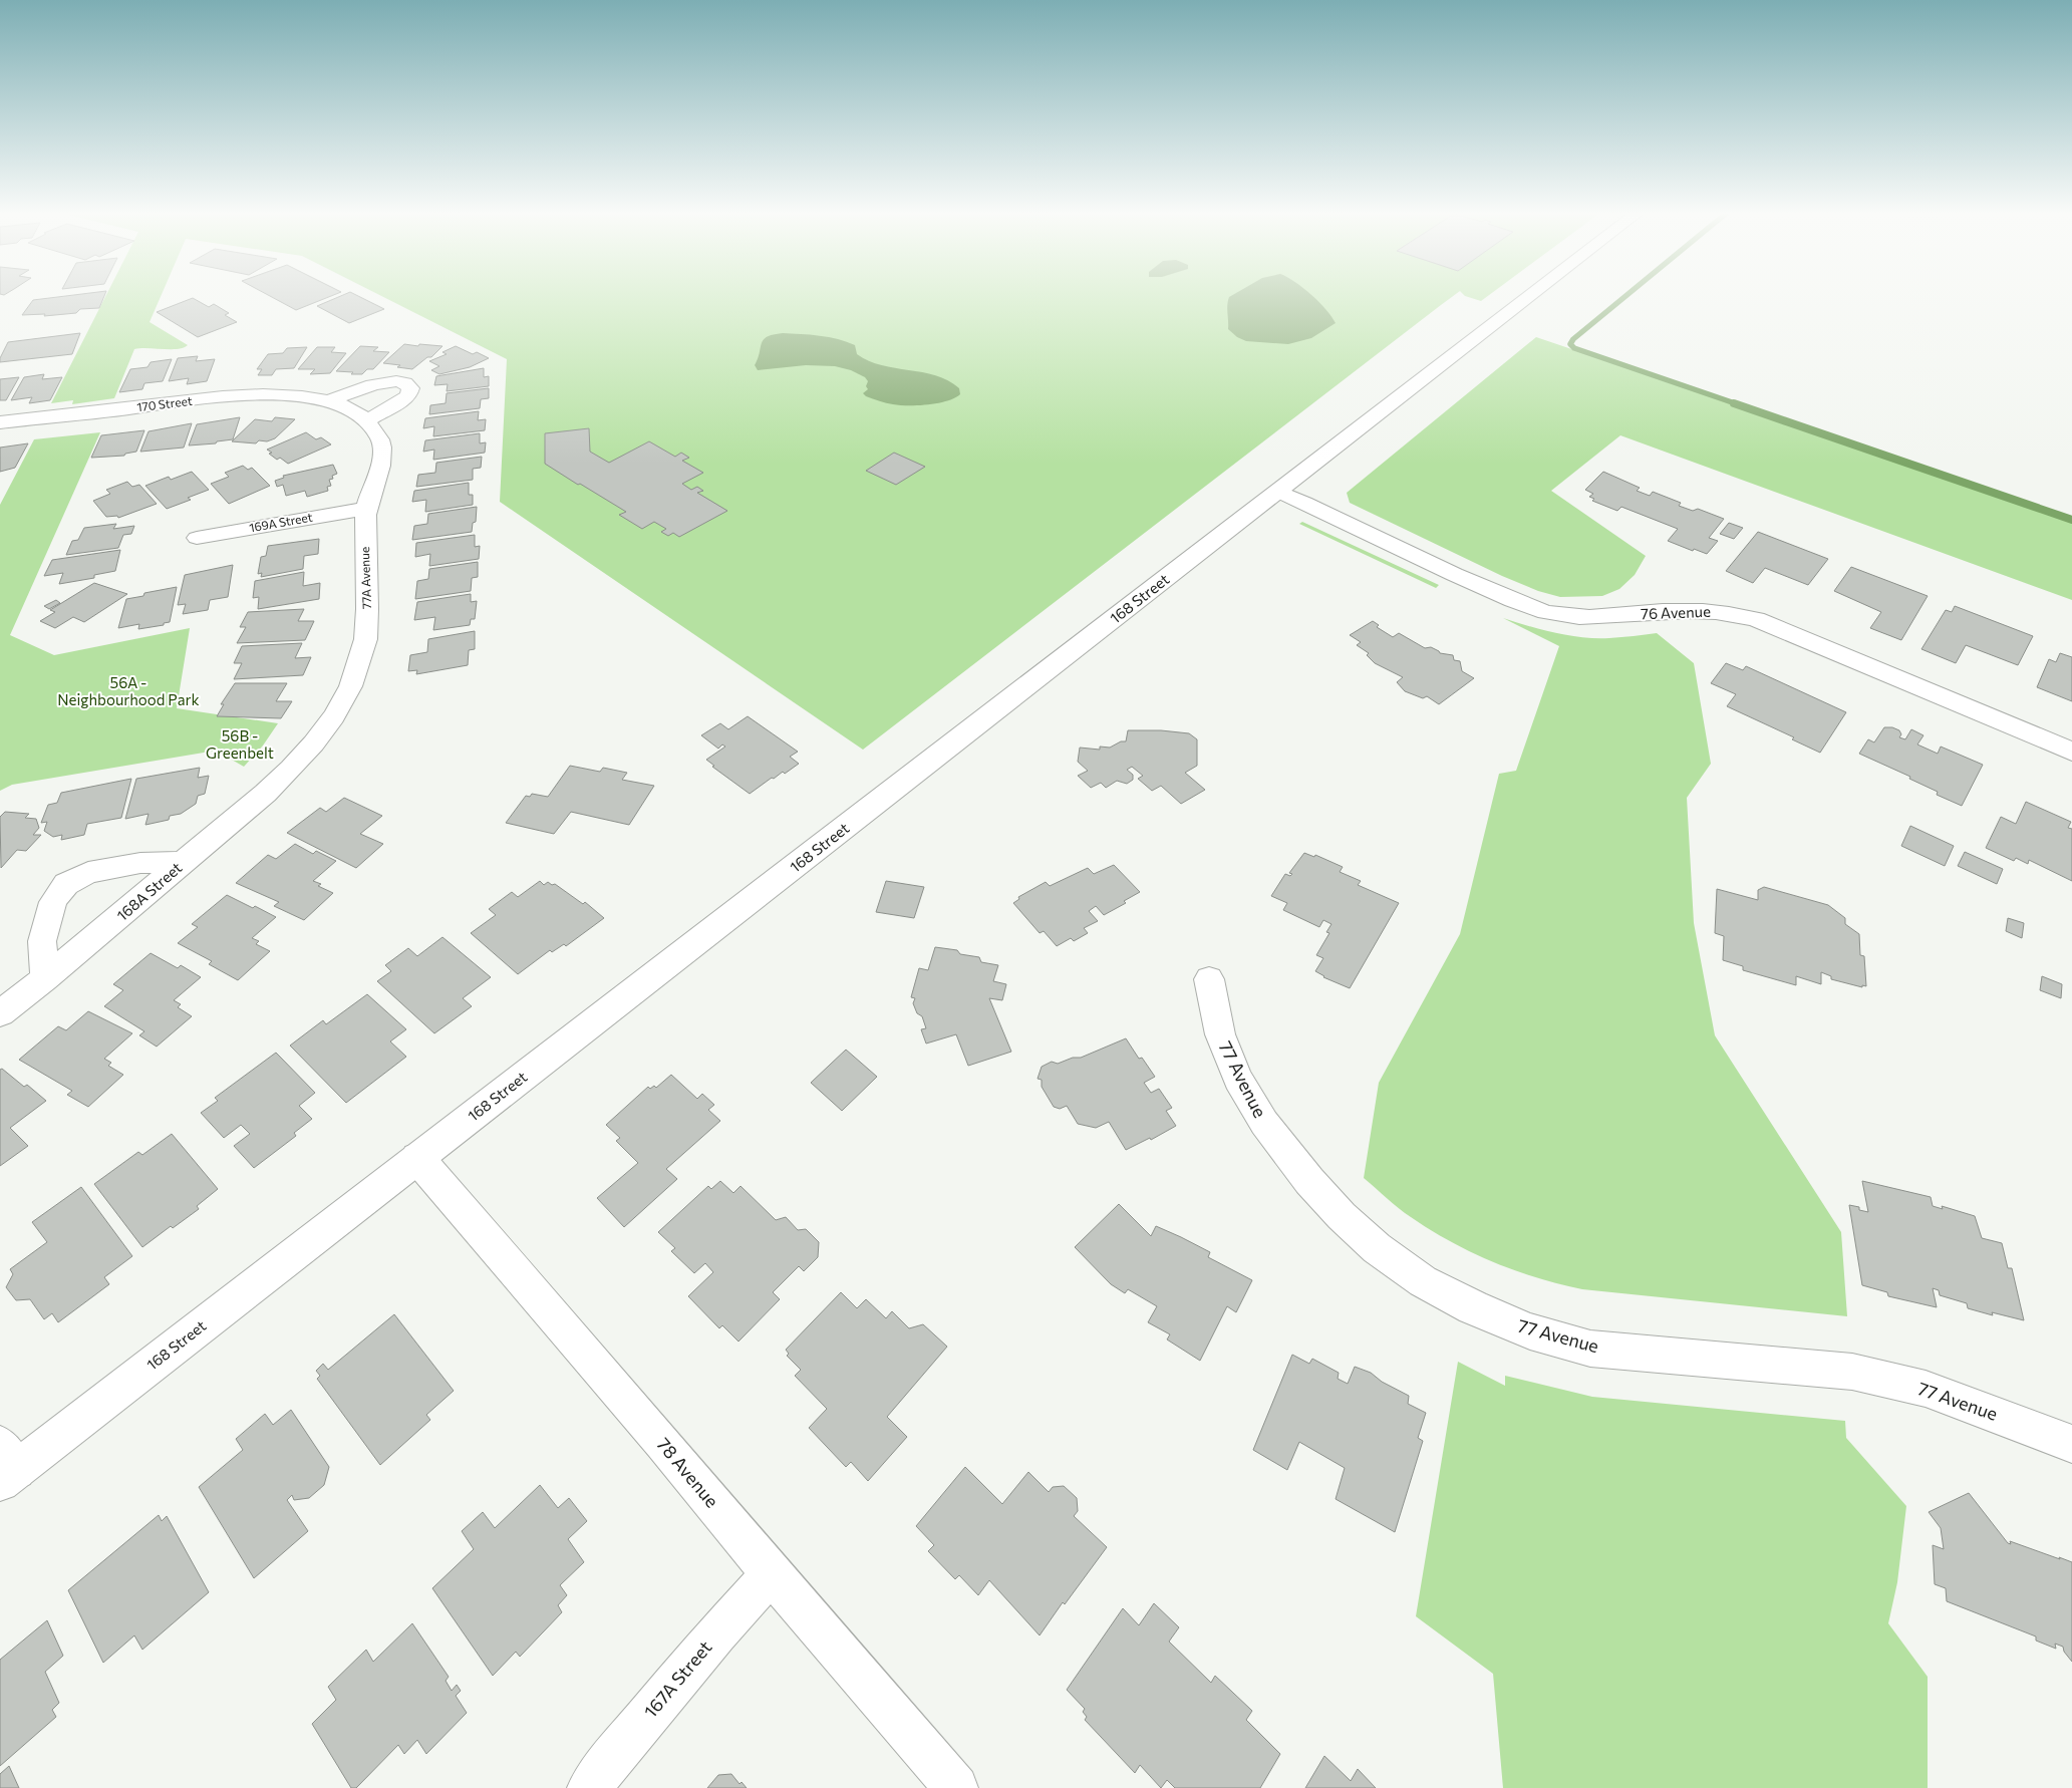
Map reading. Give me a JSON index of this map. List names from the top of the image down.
{
  "streets": {
    "street": [
      "170 Street",
      "169A Street",
      "77A Avenue",
      "168 Street",
      "76 Avenue",
      "168A Street",
      "77 Avenue",
      "78 Avenue",
      "167A Street"
    ]
  },
  "crossings": [
    ["170 Street", "77A Avenue"],
    ["169A Street", "77A Avenue"],
    ["77A Avenue", "168A Street"],
    ["168 Street", "76 Avenue"],
    ["168 Street", "78 Avenue"],
    ["78 Avenue", "167A Street"]
  ],
  "parks": ["56A - Neighbourhood Park", "56B - Greenbelt"]
}
